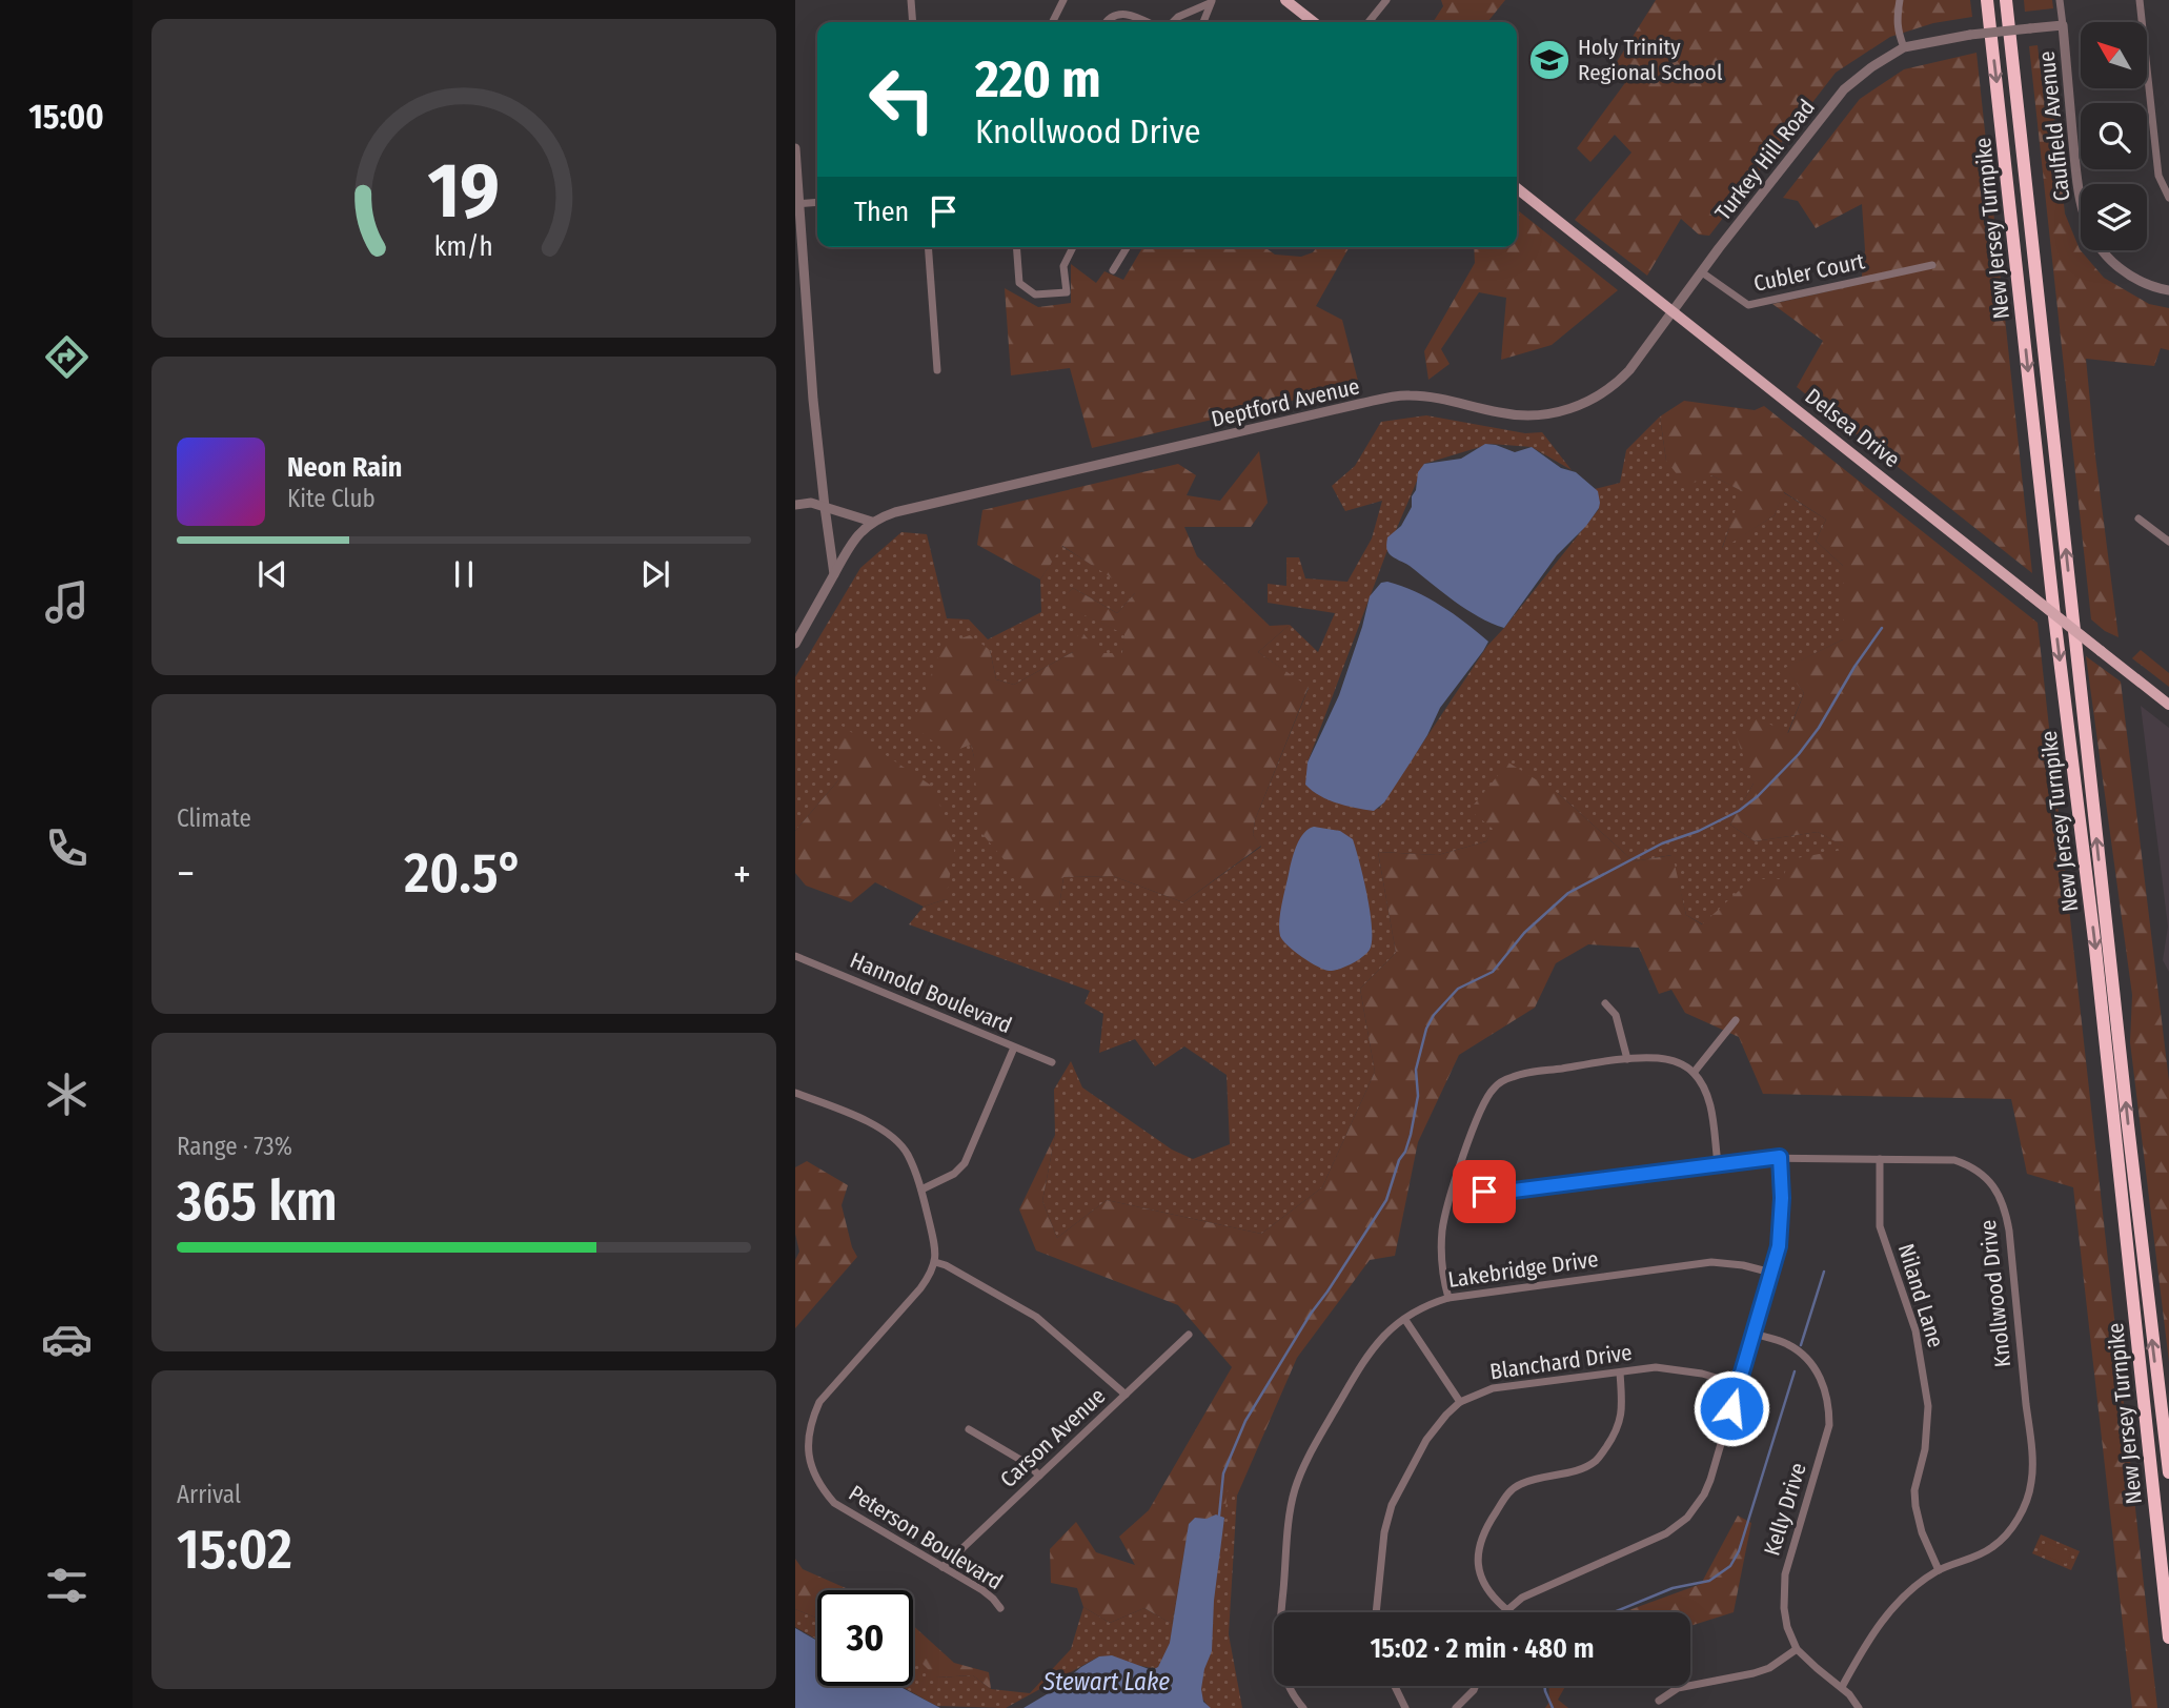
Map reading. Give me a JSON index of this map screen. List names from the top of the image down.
{
  "streets": {
    "highway": ["New Jersey Turnpike"],
    "main road": ["Delsea Drive"],
    "street": [
      "Caulfield Avenue",
      "Turkey Hill Road",
      "Cubler Court",
      "Deptford Avenue",
      "Hannold Boulevard",
      "Lakebridge Drive",
      "Knollwood Drive",
      "Niland Lane",
      "Blanchard Drive",
      "Carson Avenue",
      "Kelly Drive",
      "Peterson Boulevard"
    ]
  },
  "crossings": [
    ["Caulfield Avenue", "Turkey Hill Road"],
    ["Turkey Hill Road", "Cubler Court"],
    ["Turkey Hill Road", "Deptford Avenue"],
    ["Turkey Hill Road", "Delsea Drive"],
    ["Deptford Avenue", "Delsea Drive"],
    ["Knollwood Drive", "Niland Lane"],
    ["Knollwood Drive", "Kelly Drive"],
    ["Carson Avenue", "Peterson Boulevard"]
  ],
  "water": ["Stewart Lake"],
  "places": {
    "school or university": ["Holy Trinity Regional School"]
  },
  "north": "top left",
  "page": {
    "tabs": "15:00",
    "turn": ["220 m", "Knollwood Drive"],
    "then": "Then",
    "song": ["Neon Rain", "Kite Club"],
    "tile": [
      "Climate",
      ["Range · 73%", "365 km"],
      ["Arrival", "15:02"]
    ],
    "heat": ["−", "20.5°", "+"],
    "limit": "30",
    "trip": "15:02 · 2 min · 480 m",
    "gauge": ["19", "km/h"]
  }
}
